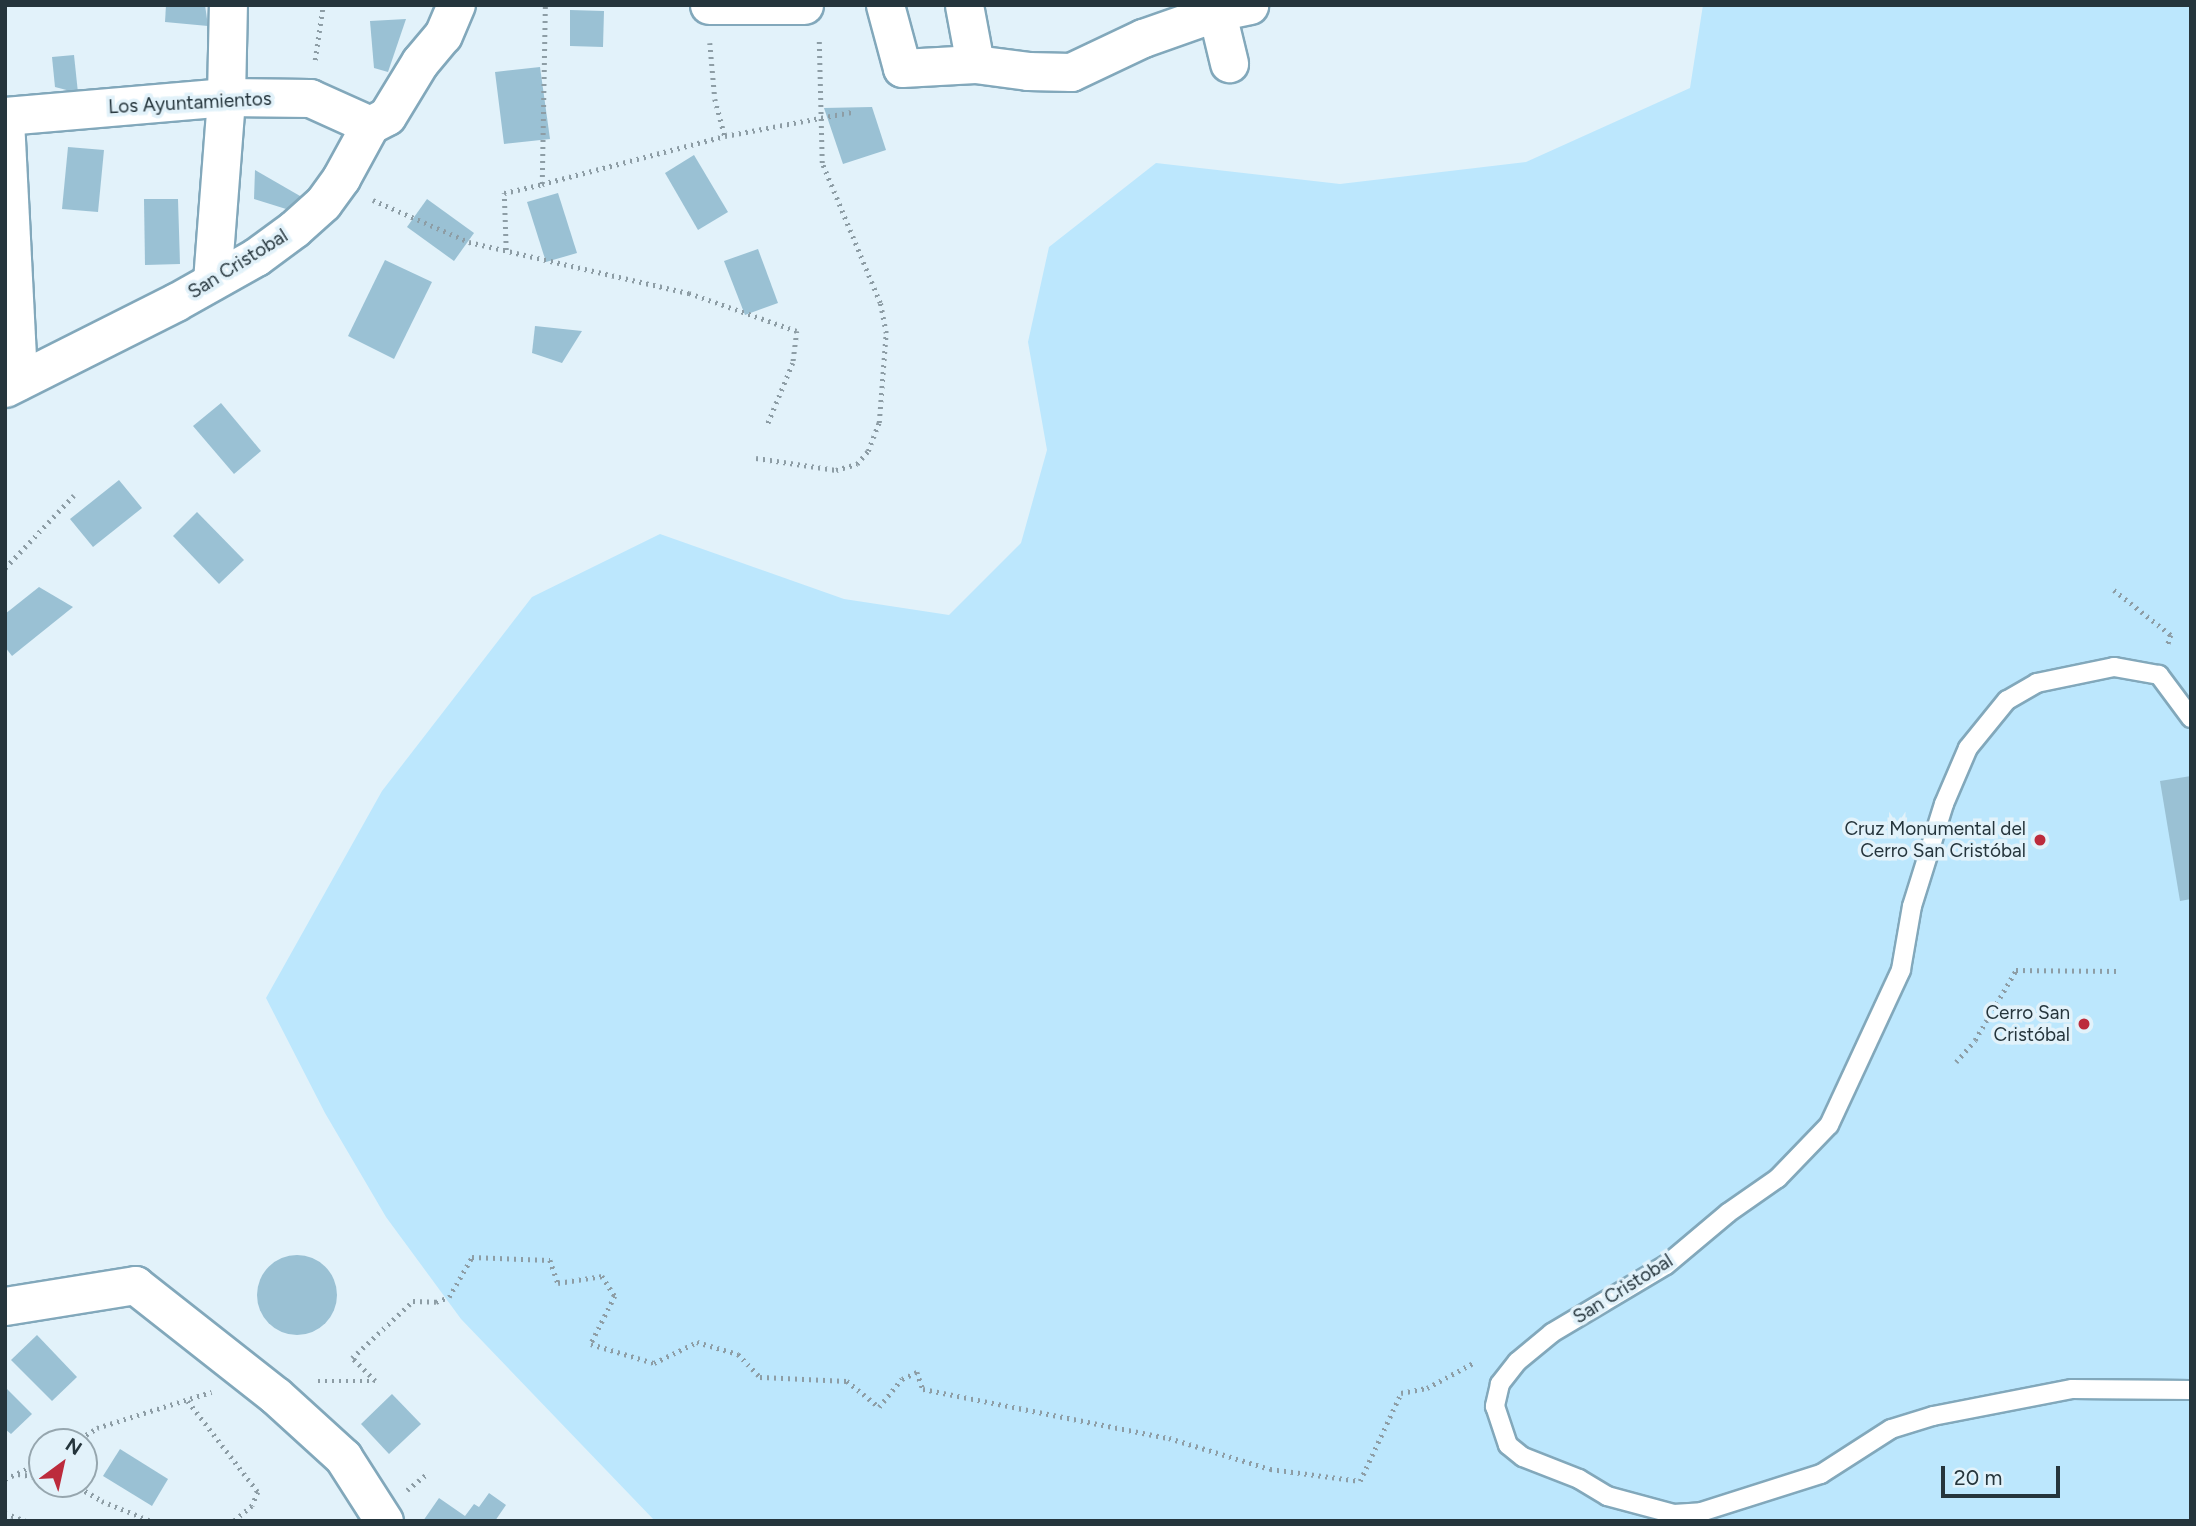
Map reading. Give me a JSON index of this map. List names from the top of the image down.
{
  "streets": {
    "street": ["Los Ayuntamientos", "San Cristobal"]
  },
  "crossings": [
    ["Los Ayuntamientos", "San Cristobal"]
  ],
  "places": ["Cruz Monumental del Cerro San Cristóbal", "Cerro San Cristóbal"],
  "scale_bar": "20 m",
  "north": "top right"
}
